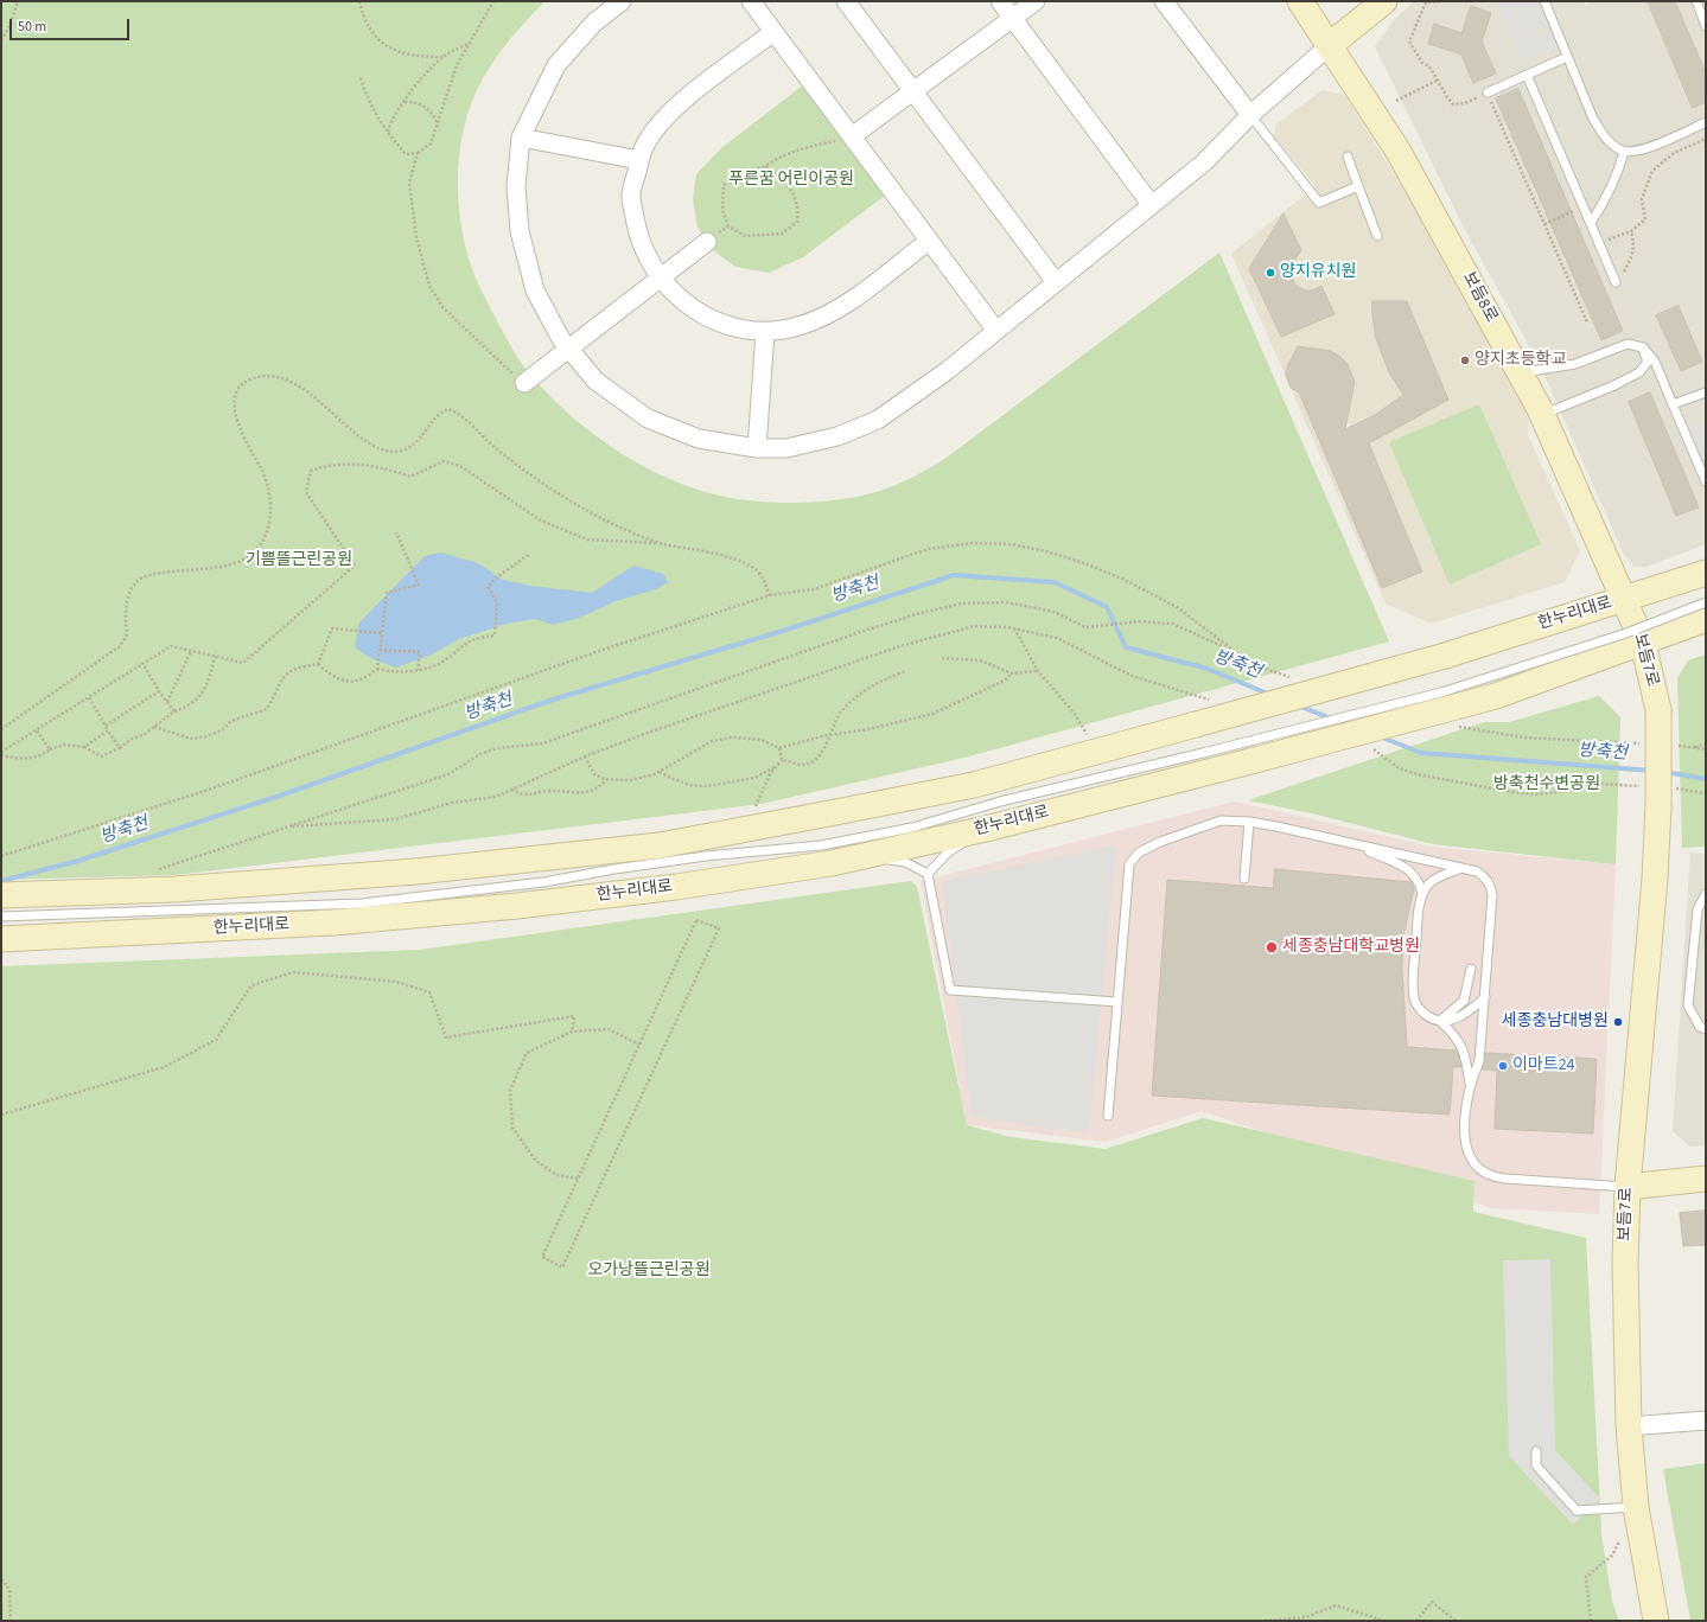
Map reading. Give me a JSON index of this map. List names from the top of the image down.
{
  "streets": {
    "street": ["보듬8로", "한누리대로", "보듬7로"]
  },
  "crossings": [
    ["보듬8로", "한누리대로"],
    ["보듬8로", "보듬7로"],
    ["한누리대로", "보듬7로"]
  ],
  "water": ["방축천"],
  "parks": [
    "푸른꿈 어린이공원",
    "기쁨뜰근린공원",
    "방축천수변공원",
    "오가낭뜰근린공원"
  ],
  "places": [
    "양지유치원",
    "양지초등학교",
    "세종충남대학교병원",
    "세종충남대병원",
    "이마트24"
  ],
  "scale_bar": "50 m"
}
